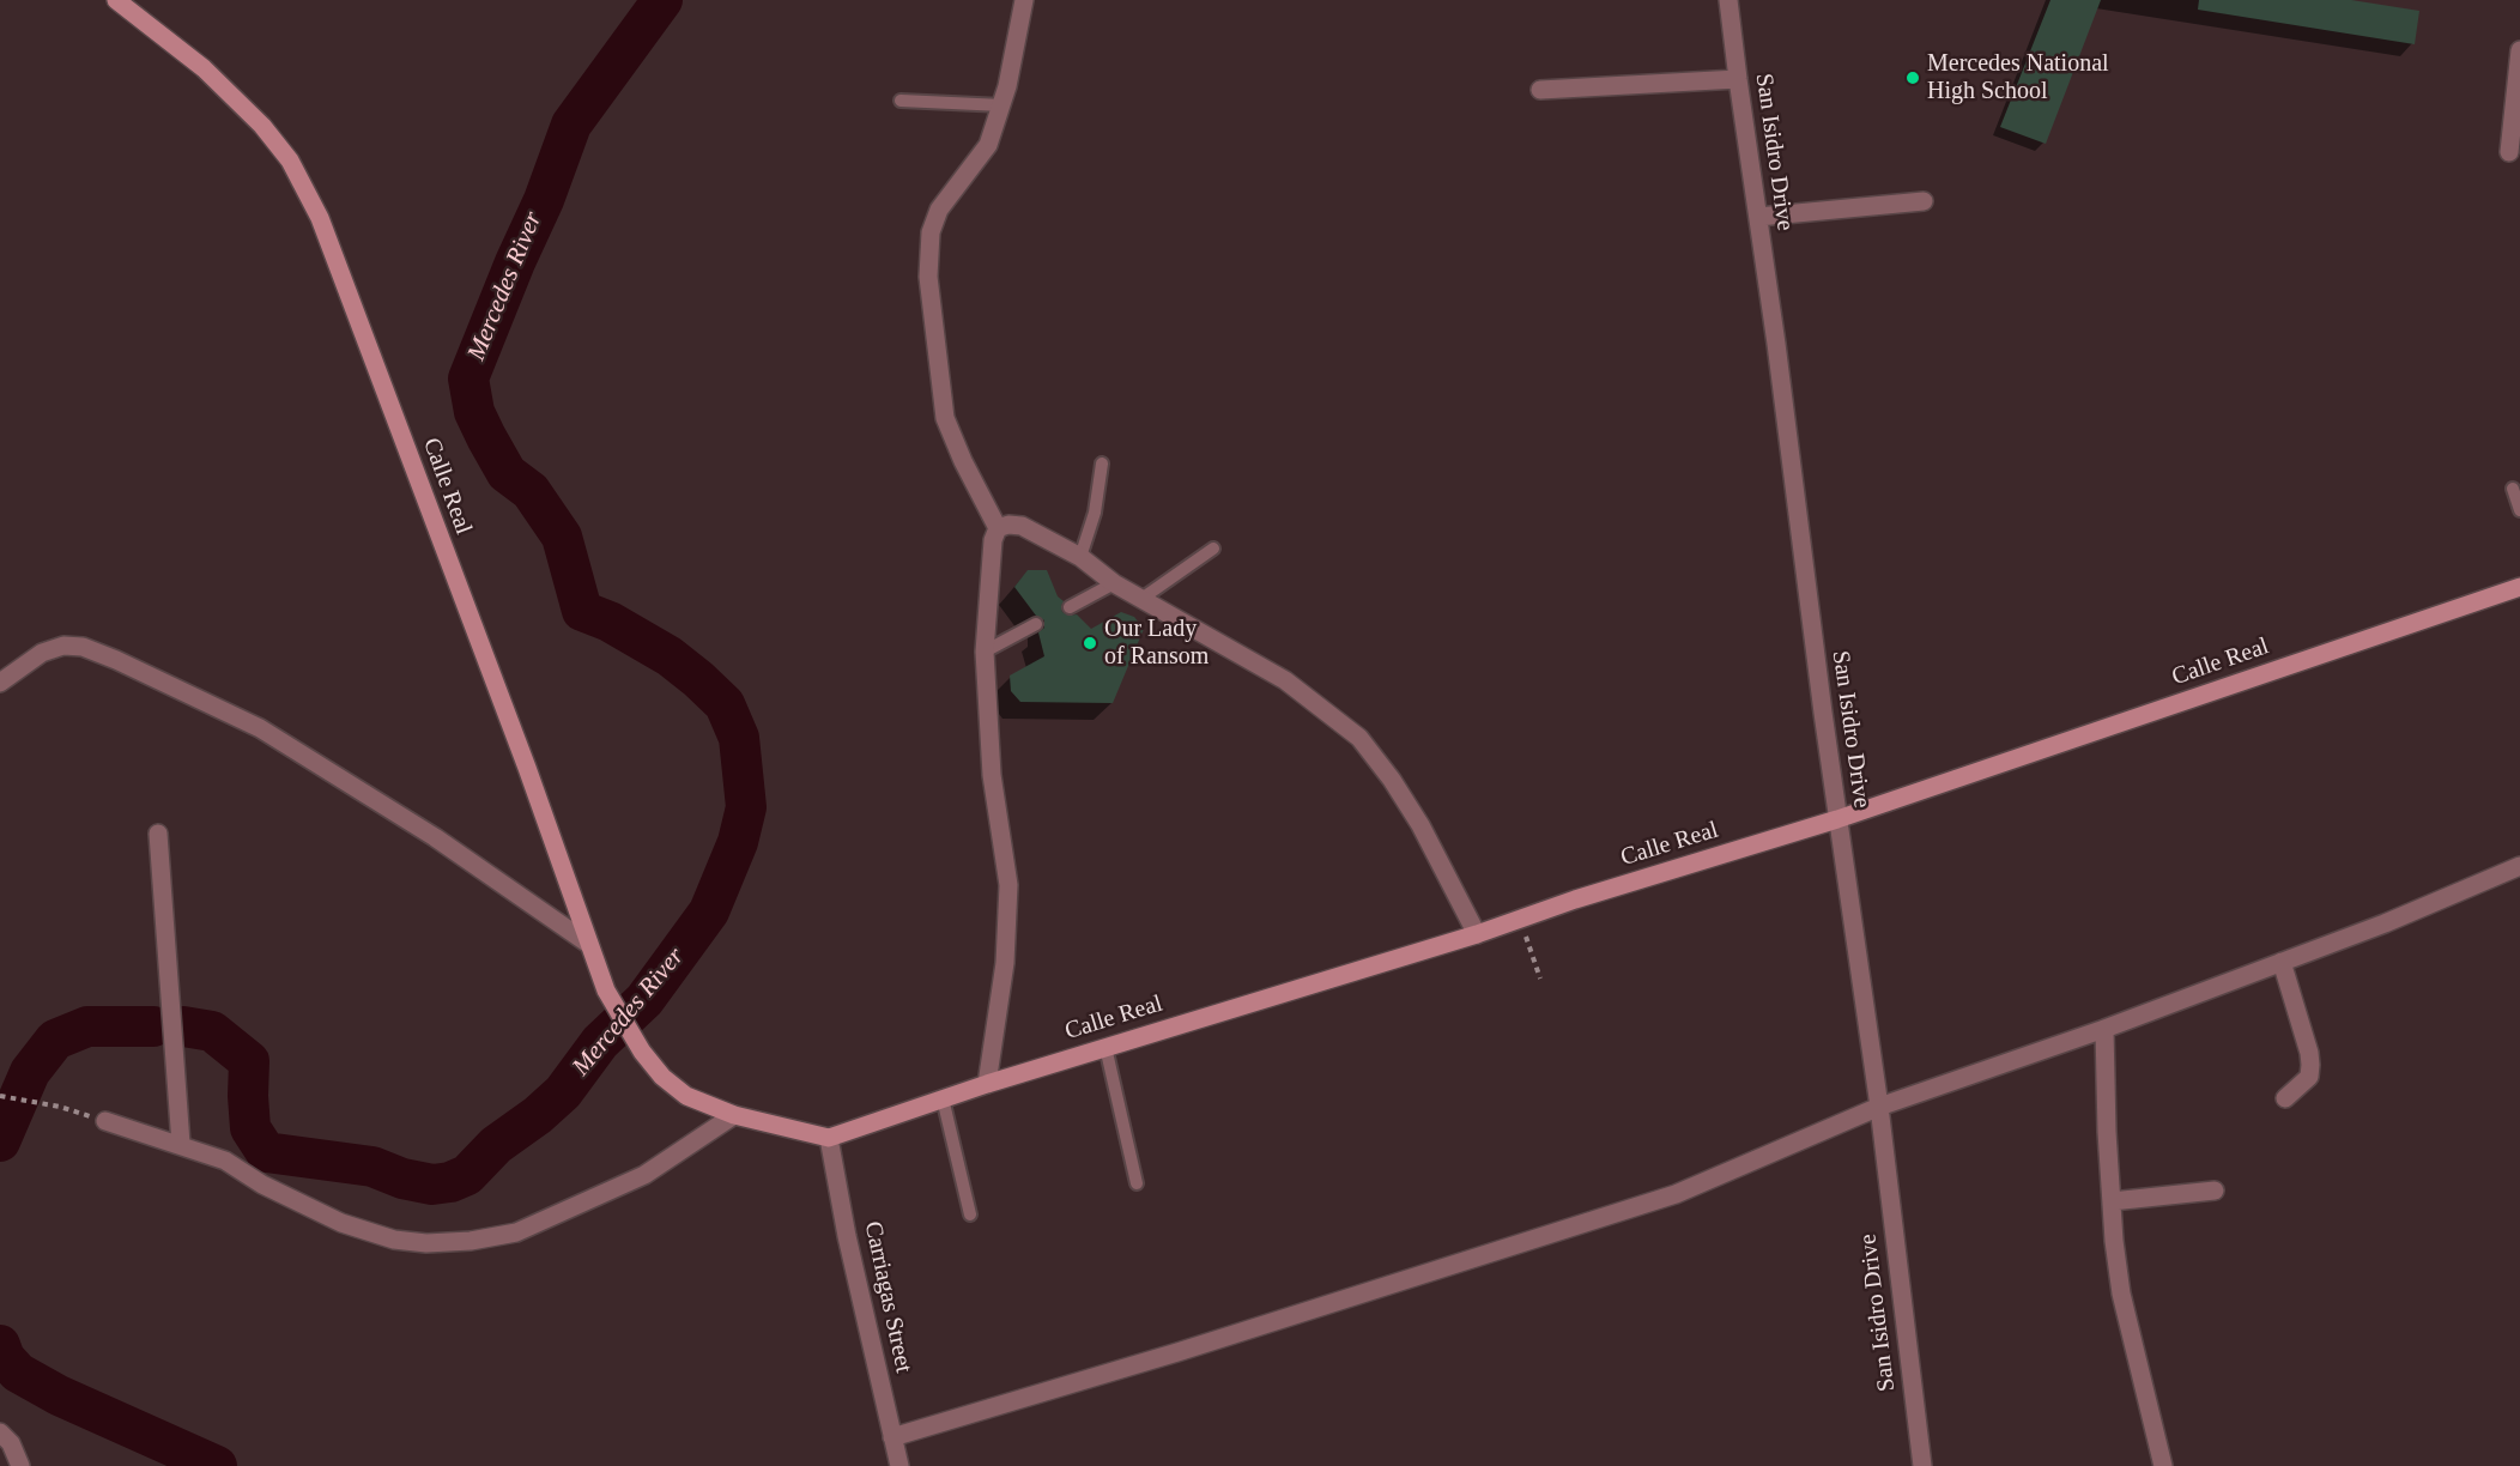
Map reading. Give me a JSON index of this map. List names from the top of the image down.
{
  "streets": {
    "street": ["San Isidro Drive", "Calle Real", "Carriagas Street"]
  },
  "crossings": [
    ["San Isidro Drive", "Calle Real"],
    ["Calle Real", "Carriagas Street"]
  ],
  "water": ["Mercedes River"],
  "places": ["Mercedes National High School", "Our Lady of Ransom"]
}
